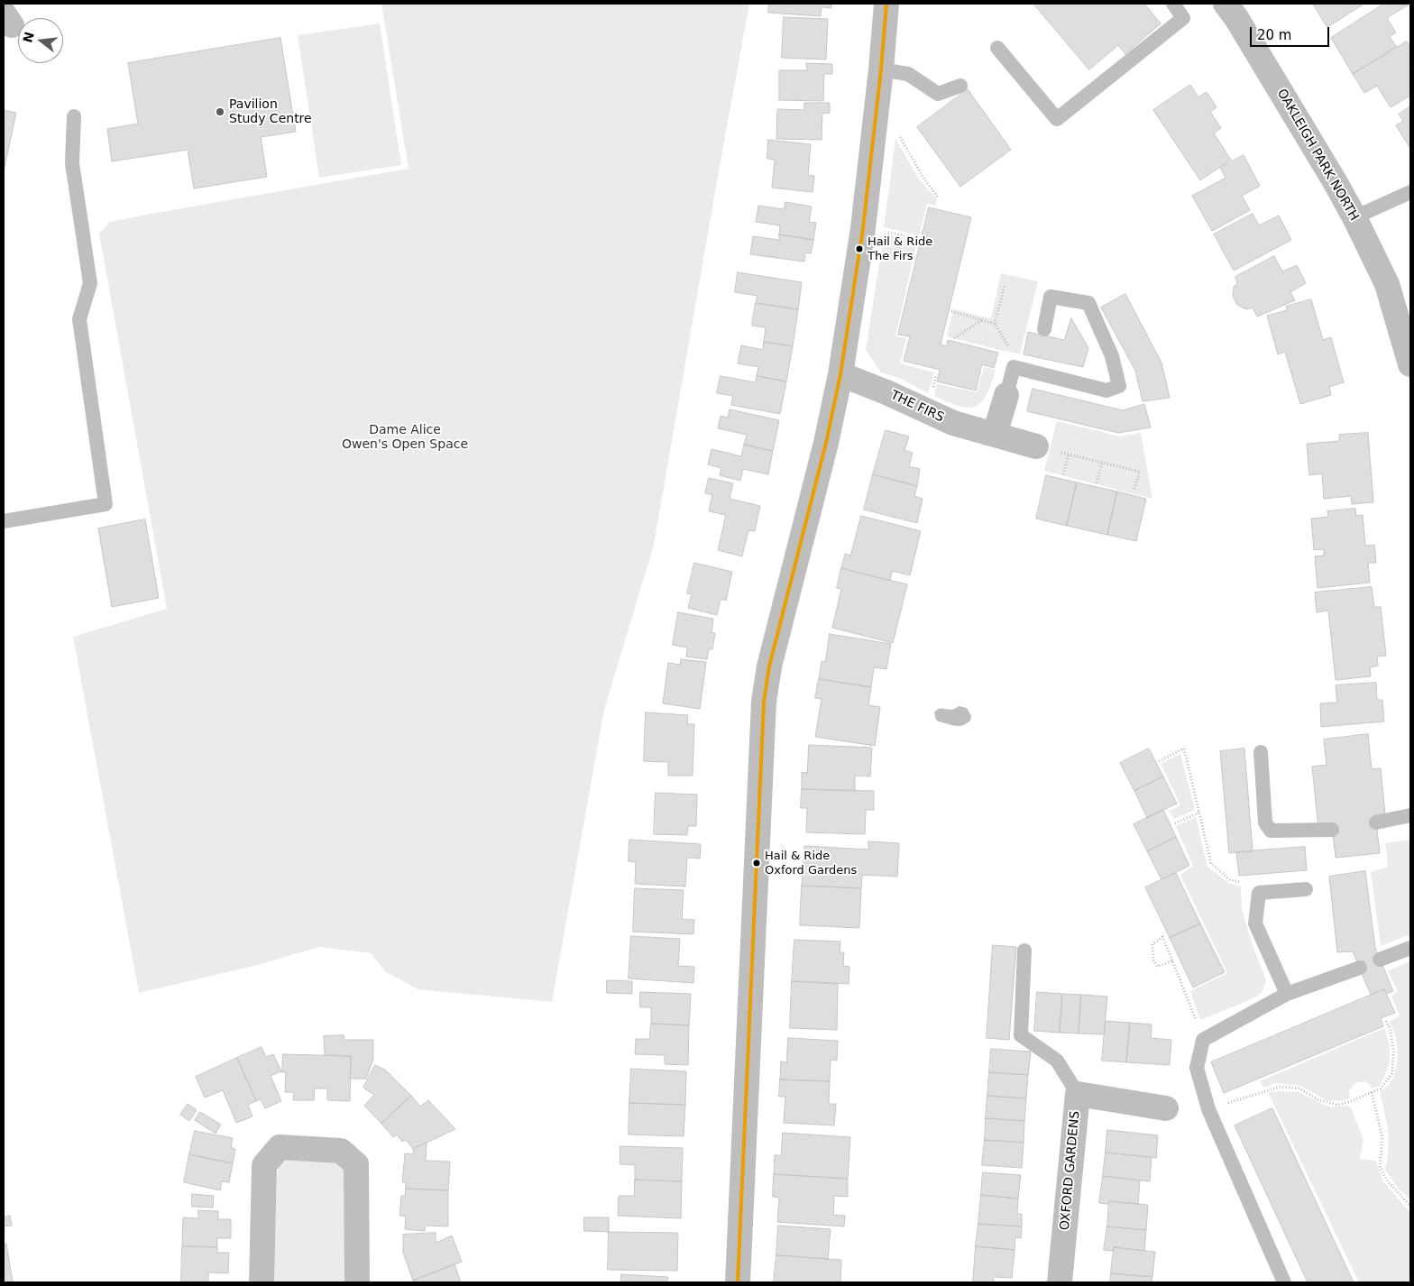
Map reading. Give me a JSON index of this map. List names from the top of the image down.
{
  "streets": {
    "street": ["OAKLEIGH PARK NORTH", "THE FIRS", "OXFORD GARDENS"]
  },
  "parks": ["Dame Alice Owen's Open Space"],
  "places": ["Pavilion Study Centre", "Hail & Ride The Firs", "Hail & Ride Oxford Gardens"],
  "scale_bar": "20 m",
  "north": "left"
}
